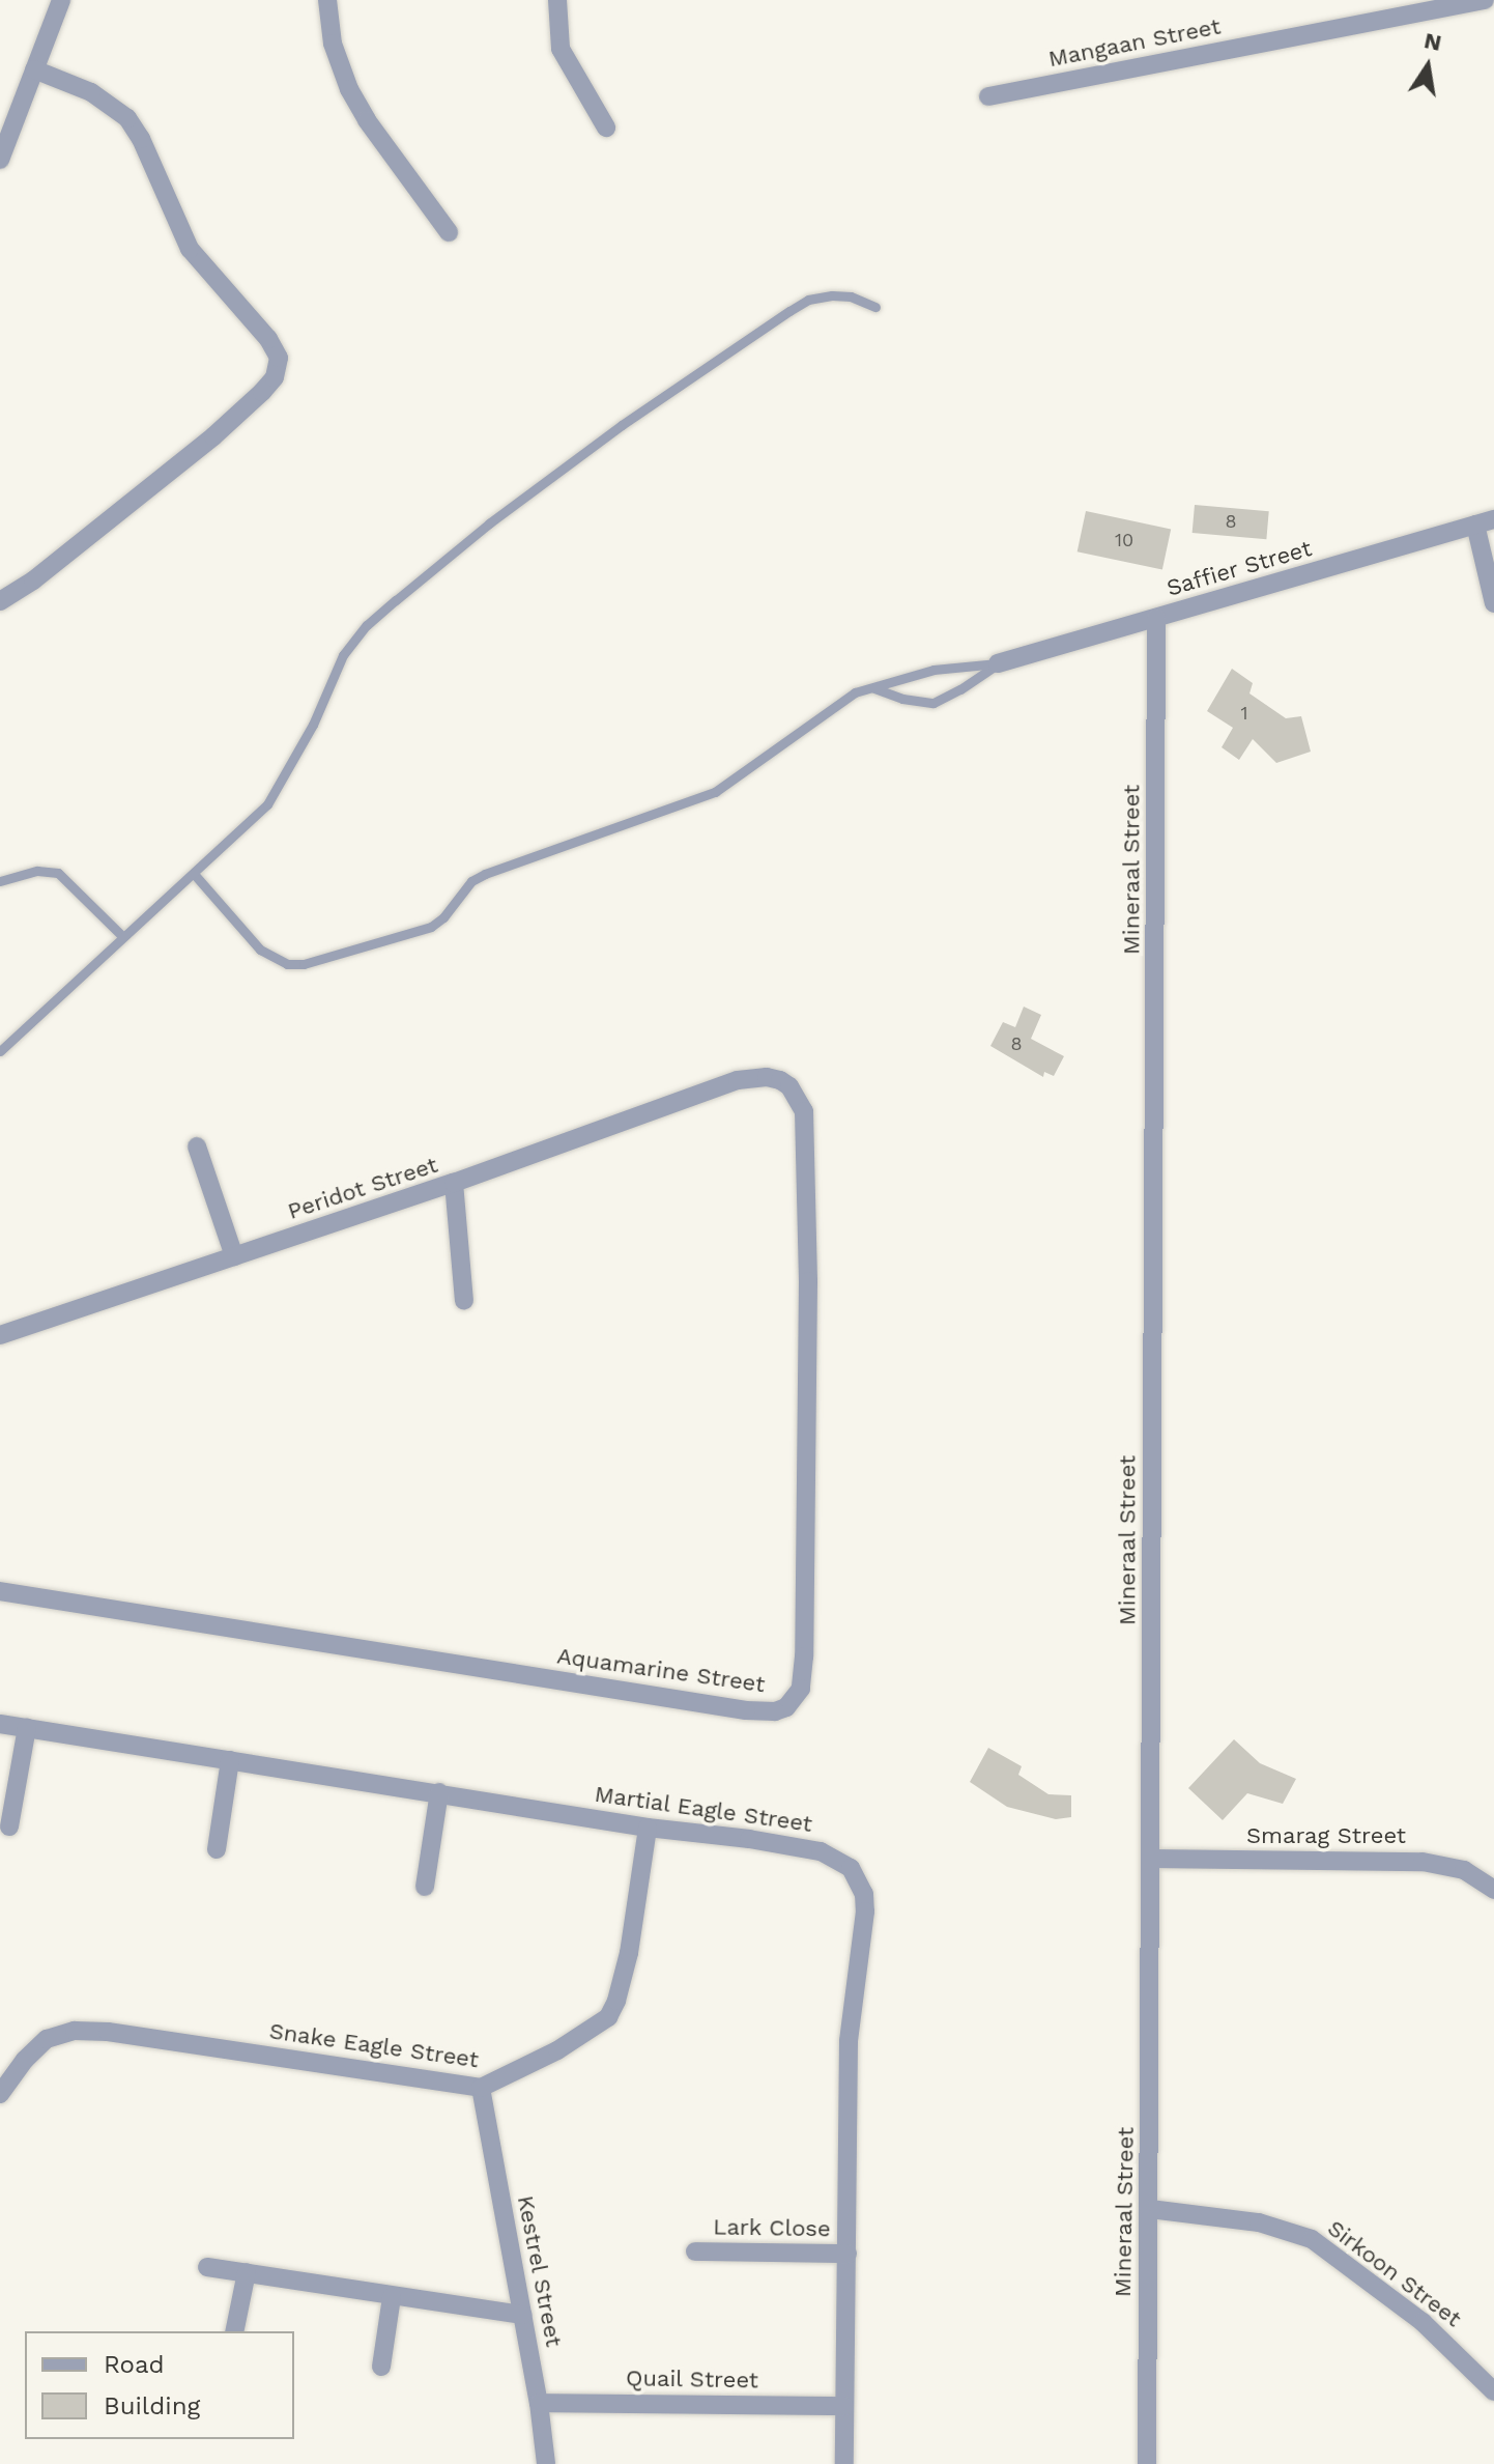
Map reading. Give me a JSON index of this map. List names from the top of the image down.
{
  "streets": {
    "street": [
      "Mangaan Street",
      "Saffier Street",
      "Mineraal Street",
      "Peridot Street",
      "Aquamarine Street",
      "Martial Eagle Street",
      "Smarag Street",
      "Snake Eagle Street",
      "Lark Close",
      "Kestrel Street",
      "Sirkoon Street",
      "Quail Street"
    ]
  },
  "crossings": [
    ["Saffier Street", "Mineraal Street"],
    ["Mineraal Street", "Smarag Street"],
    ["Mineraal Street", "Sirkoon Street"],
    ["Peridot Street", "Aquamarine Street"],
    ["Martial Eagle Street", "Snake Eagle Street"],
    ["Martial Eagle Street", "Lark Close"],
    ["Martial Eagle Street", "Quail Street"],
    ["Snake Eagle Street", "Kestrel Street"],
    ["Kestrel Street", "Quail Street"]
  ],
  "house_numbers": [
    "8",
    "10",
    "1",
    "8"
  ],
  "legend": ["Road", "Building"],
  "north": "top"
}
